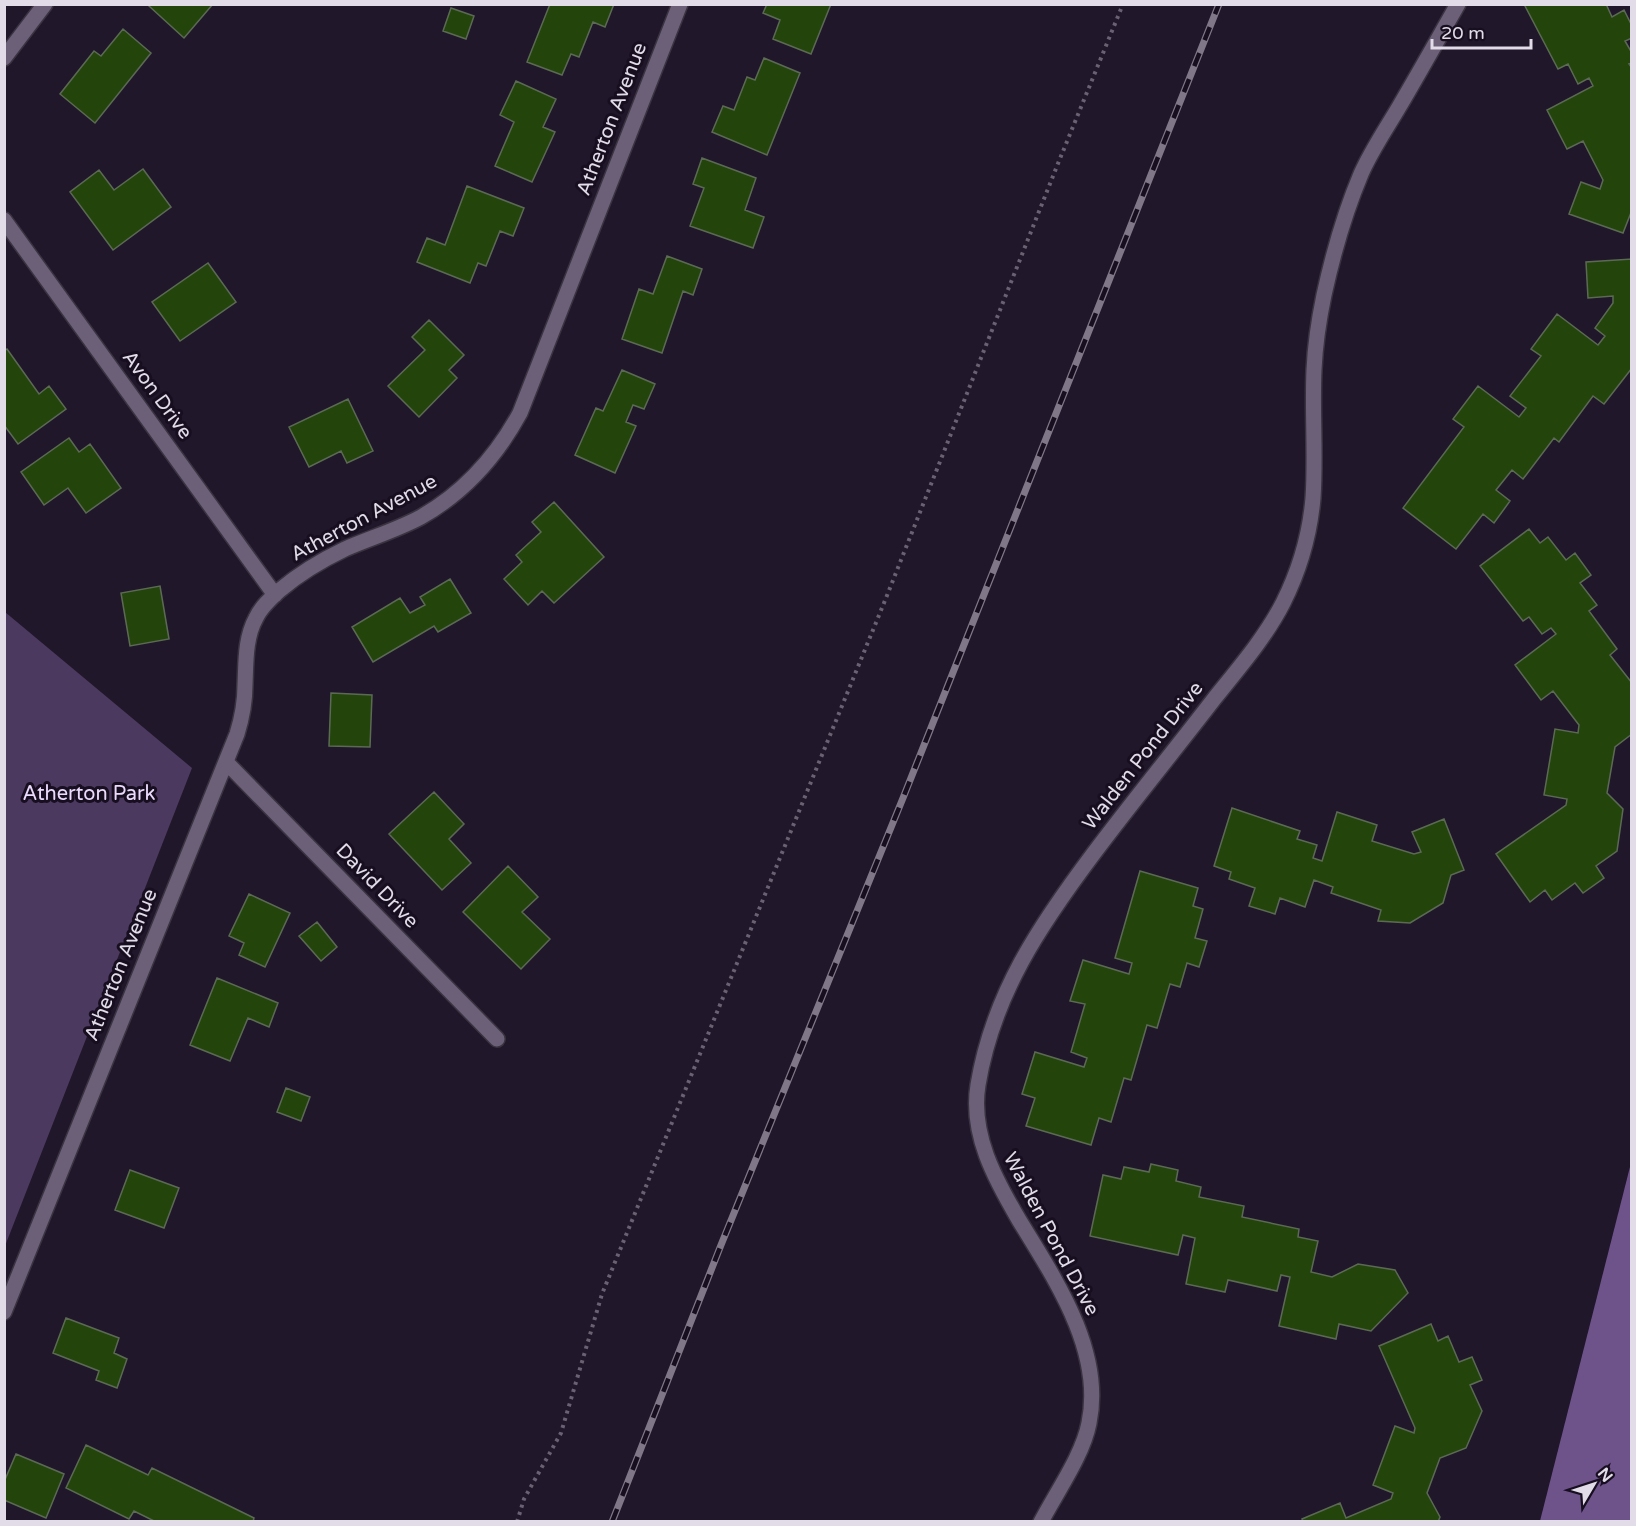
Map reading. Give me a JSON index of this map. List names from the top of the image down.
{
  "streets": {
    "street": [
      "Atherton Avenue",
      "Avon Drive",
      "Walden Pond Drive",
      "David Drive"
    ]
  },
  "crossings": [
    ["Atherton Avenue", "Avon Drive"],
    ["Atherton Avenue", "David Drive"]
  ],
  "parks": ["Atherton Park"],
  "scale_bar": "20 m",
  "north": "top right"
}
